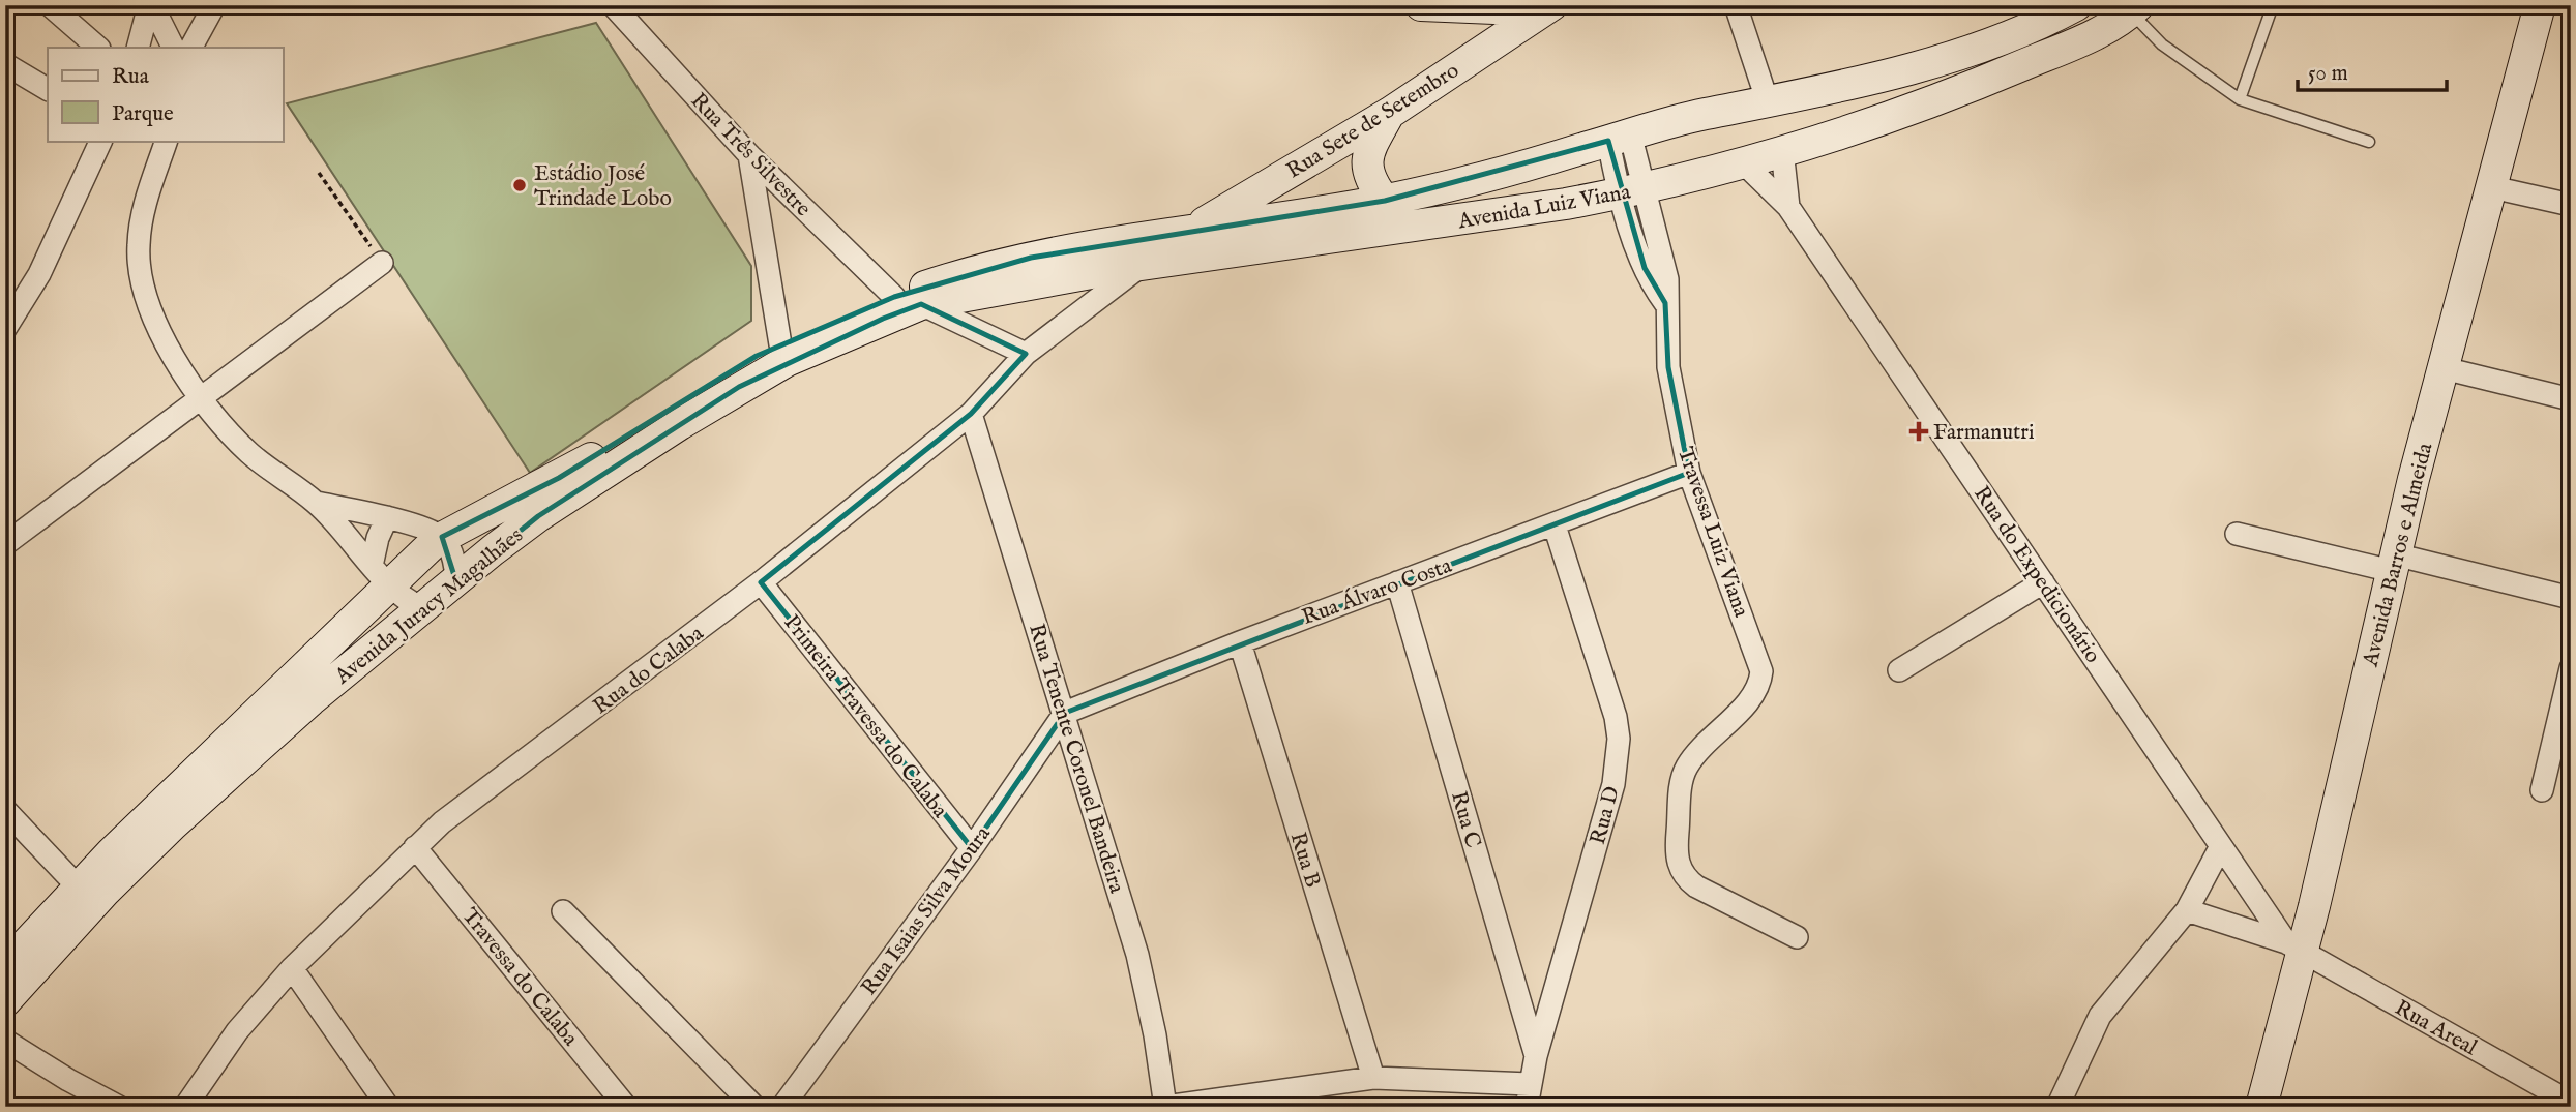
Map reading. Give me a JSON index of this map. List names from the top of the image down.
{
  "streets": {
    "main road": [
      "Rua Sete de Setembro",
      "Avenida Luiz Viana",
      "Avenida Barros e Almeida",
      "Avenida Juracy Magalhães"
    ],
    "street": [
      "Rua Três Silvestre",
      "Travessa Luiz Viana",
      "Rua do Expedicionário",
      "Rua Álvaro Costa",
      "Rua do Calaba",
      "Primeira Travessa do Calaba",
      "Rua Tenente Coronel Bandeira",
      "Rua D",
      "Rua C",
      "Rua B",
      "Rua Isaias Silva Moura",
      "Travessa do Calaba",
      "Rua Areal"
    ]
  },
  "crossings": [
    ["Rua Sete de Setembro", "Avenida Luiz Viana"],
    ["Rua Três Silvestre", "Avenida Luiz Viana"],
    ["Rua Três Silvestre", "Avenida Juracy Magalhães"],
    ["Rua Três Silvestre", "Rua do Calaba"],
    ["Avenida Luiz Viana", "Travessa Luiz Viana"],
    ["Avenida Luiz Viana", "Rua do Expedicionário"],
    ["Avenida Luiz Viana", "Avenida Juracy Magalhães"],
    ["Avenida Luiz Viana", "Rua do Calaba"],
    ["Travessa Luiz Viana", "Rua Álvaro Costa"],
    ["Avenida Barros e Almeida", "Rua do Expedicionário"],
    ["Avenida Barros e Almeida", "Rua Areal"],
    ["Rua do Expedicionário", "Rua Areal"],
    ["Rua Álvaro Costa", "Rua Tenente Coronel Bandeira"],
    ["Rua Álvaro Costa", "Rua D"],
    ["Rua Álvaro Costa", "Rua C"],
    ["Rua Álvaro Costa", "Rua B"],
    ["Rua Álvaro Costa", "Rua Isaias Silva Moura"],
    ["Rua do Calaba", "Primeira Travessa do Calaba"],
    ["Rua do Calaba", "Rua Tenente Coronel Bandeira"],
    ["Rua do Calaba", "Travessa do Calaba"],
    ["Primeira Travessa do Calaba", "Rua Isaias Silva Moura"],
    ["Rua Tenente Coronel Bandeira", "Rua Isaias Silva Moura"],
    ["Rua D", "Rua C"]
  ],
  "places": {
    "other": ["Estádio José Trindade Lobo"],
    "health": ["Farmanutri"]
  },
  "legend": ["Rua", "Parque"],
  "scale_bar": "50 m"
}
